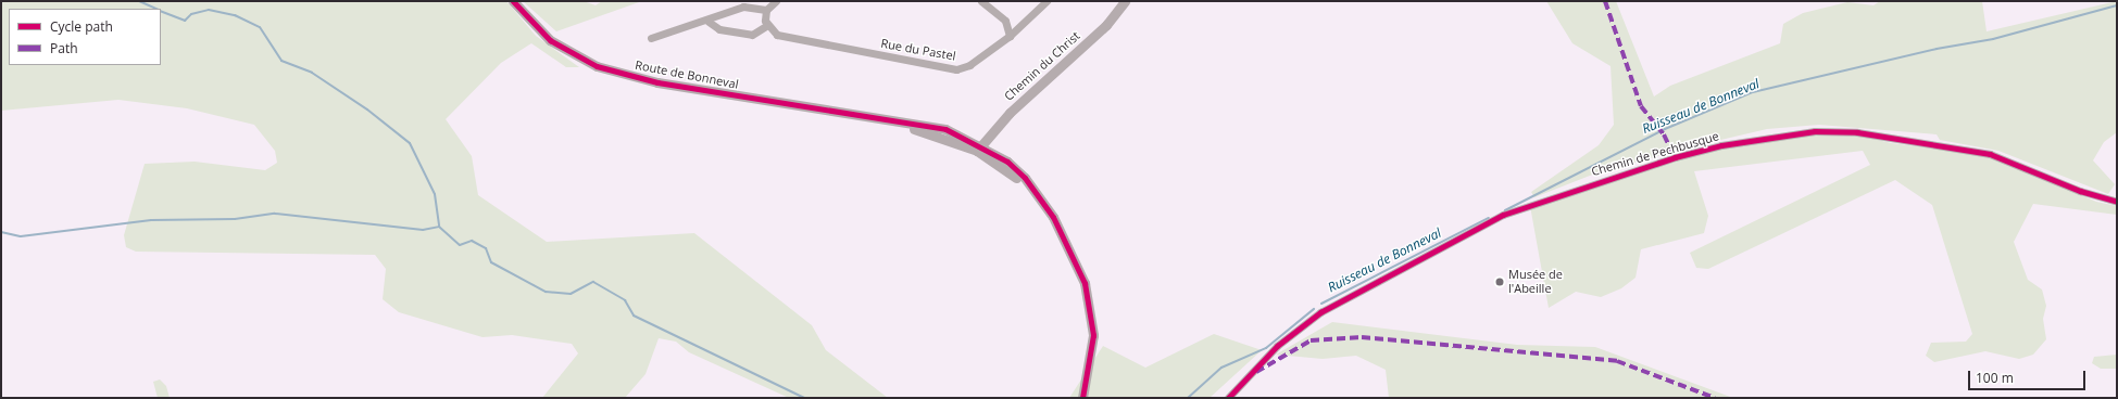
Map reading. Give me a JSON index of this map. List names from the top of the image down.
{
  "streets": {
    "street": [
      "Rue du Pastel",
      "Chemin du Christ",
      "Route de Bonneval",
      "Chemin de Pechbusque"
    ]
  },
  "crossings": [
    ["Chemin du Christ", "Route de Bonneval"]
  ],
  "water": ["Ruisseau de Bonneval"],
  "places": ["Musée de l'Abeille"],
  "legend": ["Cycle path", "Path"],
  "scale_bar": "100 m"
}
